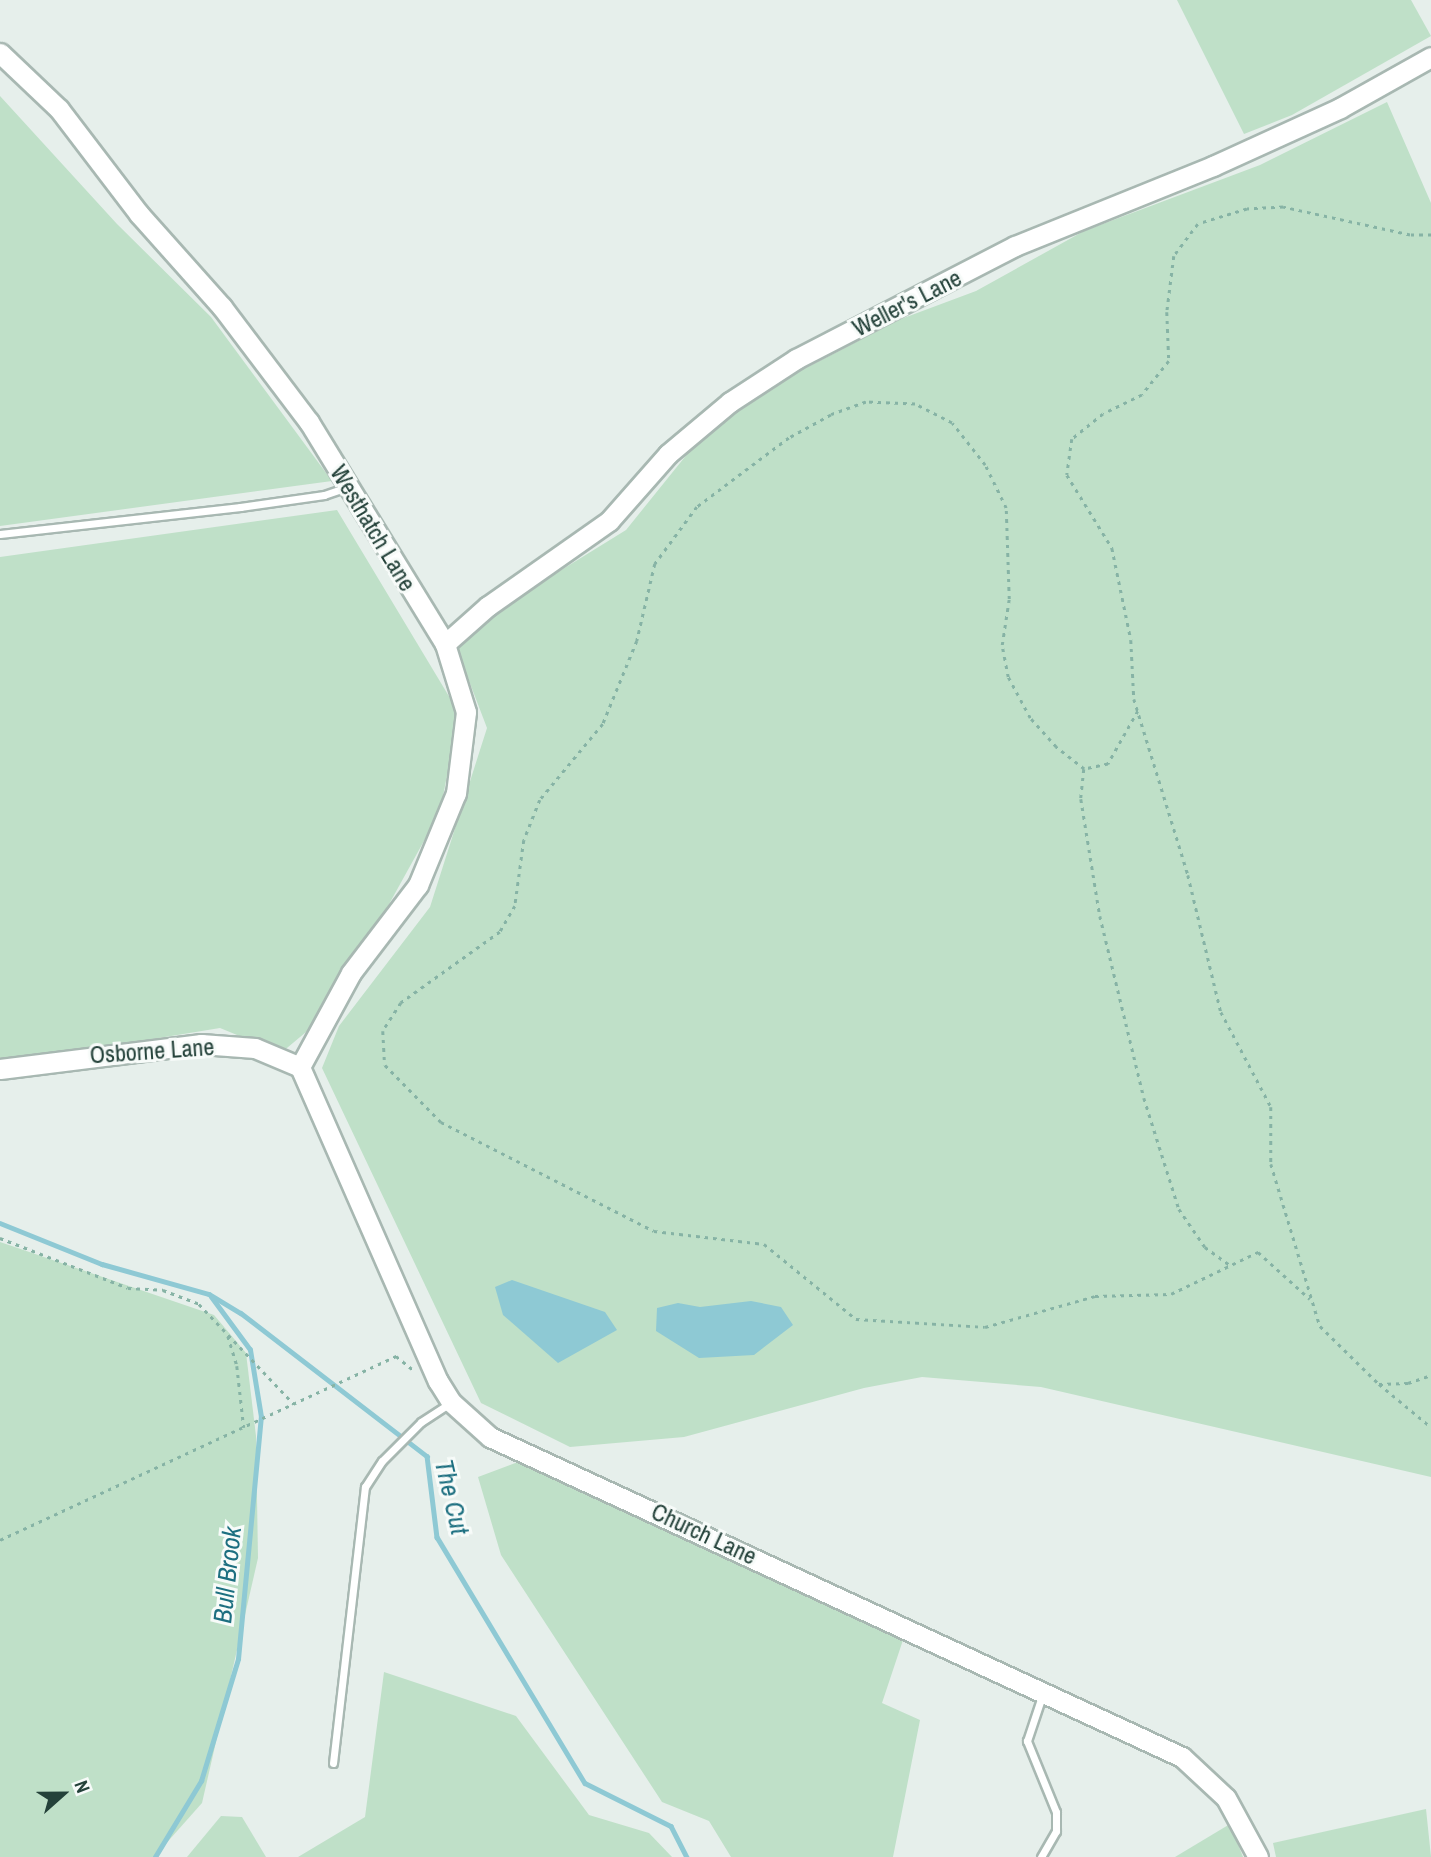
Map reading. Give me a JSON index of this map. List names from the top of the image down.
{
  "streets": {
    "street": [
      "Weller's Lane",
      "Westhatch Lane",
      "Osborne Lane",
      "Church Lane"
    ]
  },
  "crossings": [
    ["Weller's Lane", "Westhatch Lane"],
    ["Westhatch Lane", "Osborne Lane"],
    ["Westhatch Lane", "Church Lane"],
    ["Osborne Lane", "Church Lane"]
  ],
  "water": ["The Cut", "Bull Brook"],
  "north": "right"
}
